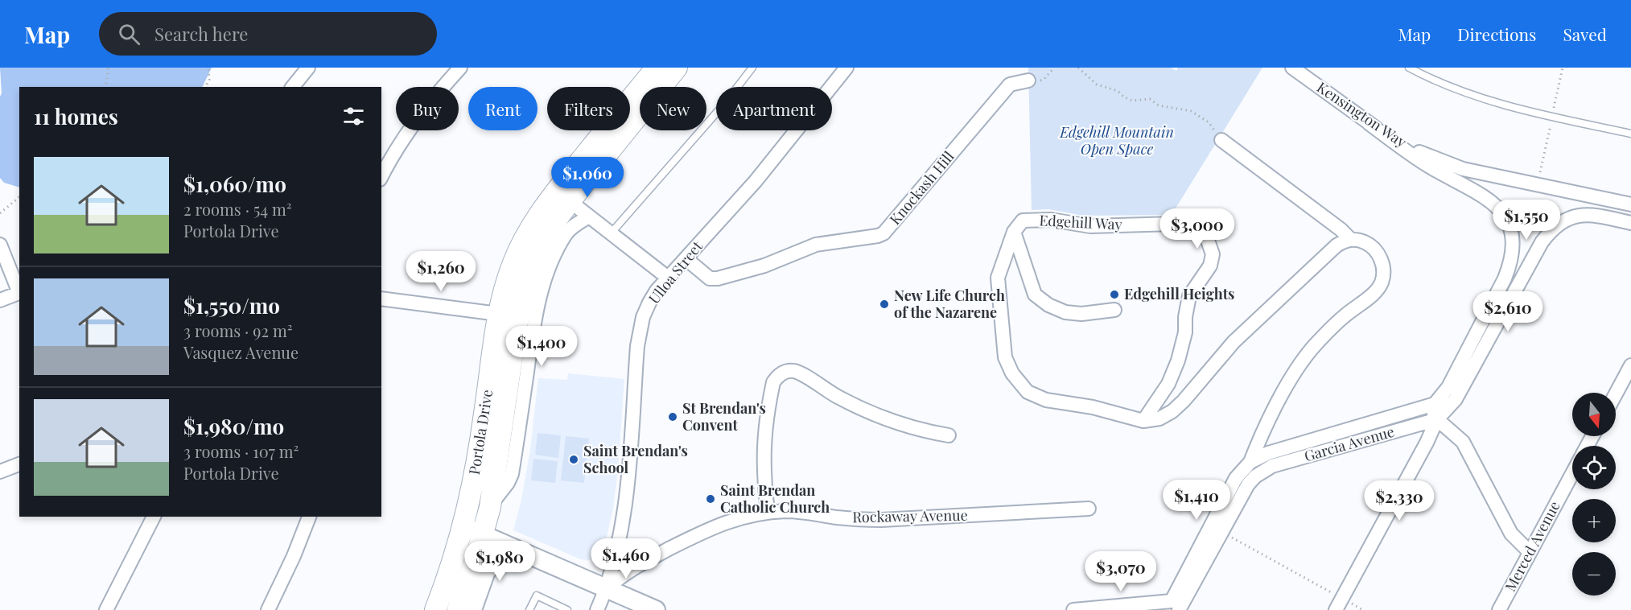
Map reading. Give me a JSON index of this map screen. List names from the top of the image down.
{
  "streets": {
    "main road": ["Portola Drive"],
    "street": [
      "Kensington Way",
      "Knockash Hill",
      "Edgehill Way",
      "Ulloa Street",
      "Garcia Avenue",
      "Rockaway Avenue",
      "Merced Avenue"
    ]
  },
  "crossings": [
    ["Knockash Hill", "Ulloa Street"],
    ["Ulloa Street", "Rockaway Avenue"]
  ],
  "parks": ["Edgehill Mountain Open Space"],
  "places": [
    "Edgehill Heights",
    "New Life Church of the Nazarene",
    "St Brendan's Convent",
    "Saint Brendan's School",
    "Saint Brendan Catholic Church"
  ],
  "north": "bottom",
  "page": {
    "header": "Map",
    "search": "Search here",
    "nav": ["Map", "Directions", "Saved"],
    "chip": [
      "Buy",
      "Rent",
      "Filters",
      "New",
      "Apartment"
    ],
    "heading": "11 homes",
    "list": [
      {
        "name": "$1,060/mo",
        "note": "2 rooms · 54 m² · Portola Drive"
      },
      {
        "name": "$1,550/mo",
        "note": "3 rooms · 92 m² · Vasquez Avenue"
      },
      {
        "name": "$1,980/mo",
        "note": "3 rooms · 107 m² · Portola Drive"
      }
    ],
    "price": [
      "$1,060",
      "$1,550",
      "$3,000",
      "$1,260",
      "$2,610",
      "$1,400",
      "$1,410",
      "$2,330",
      "$1,460",
      "$1,980",
      "$3,070"
    ],
    "map_buttons": ["+", "−"]
  }
}
